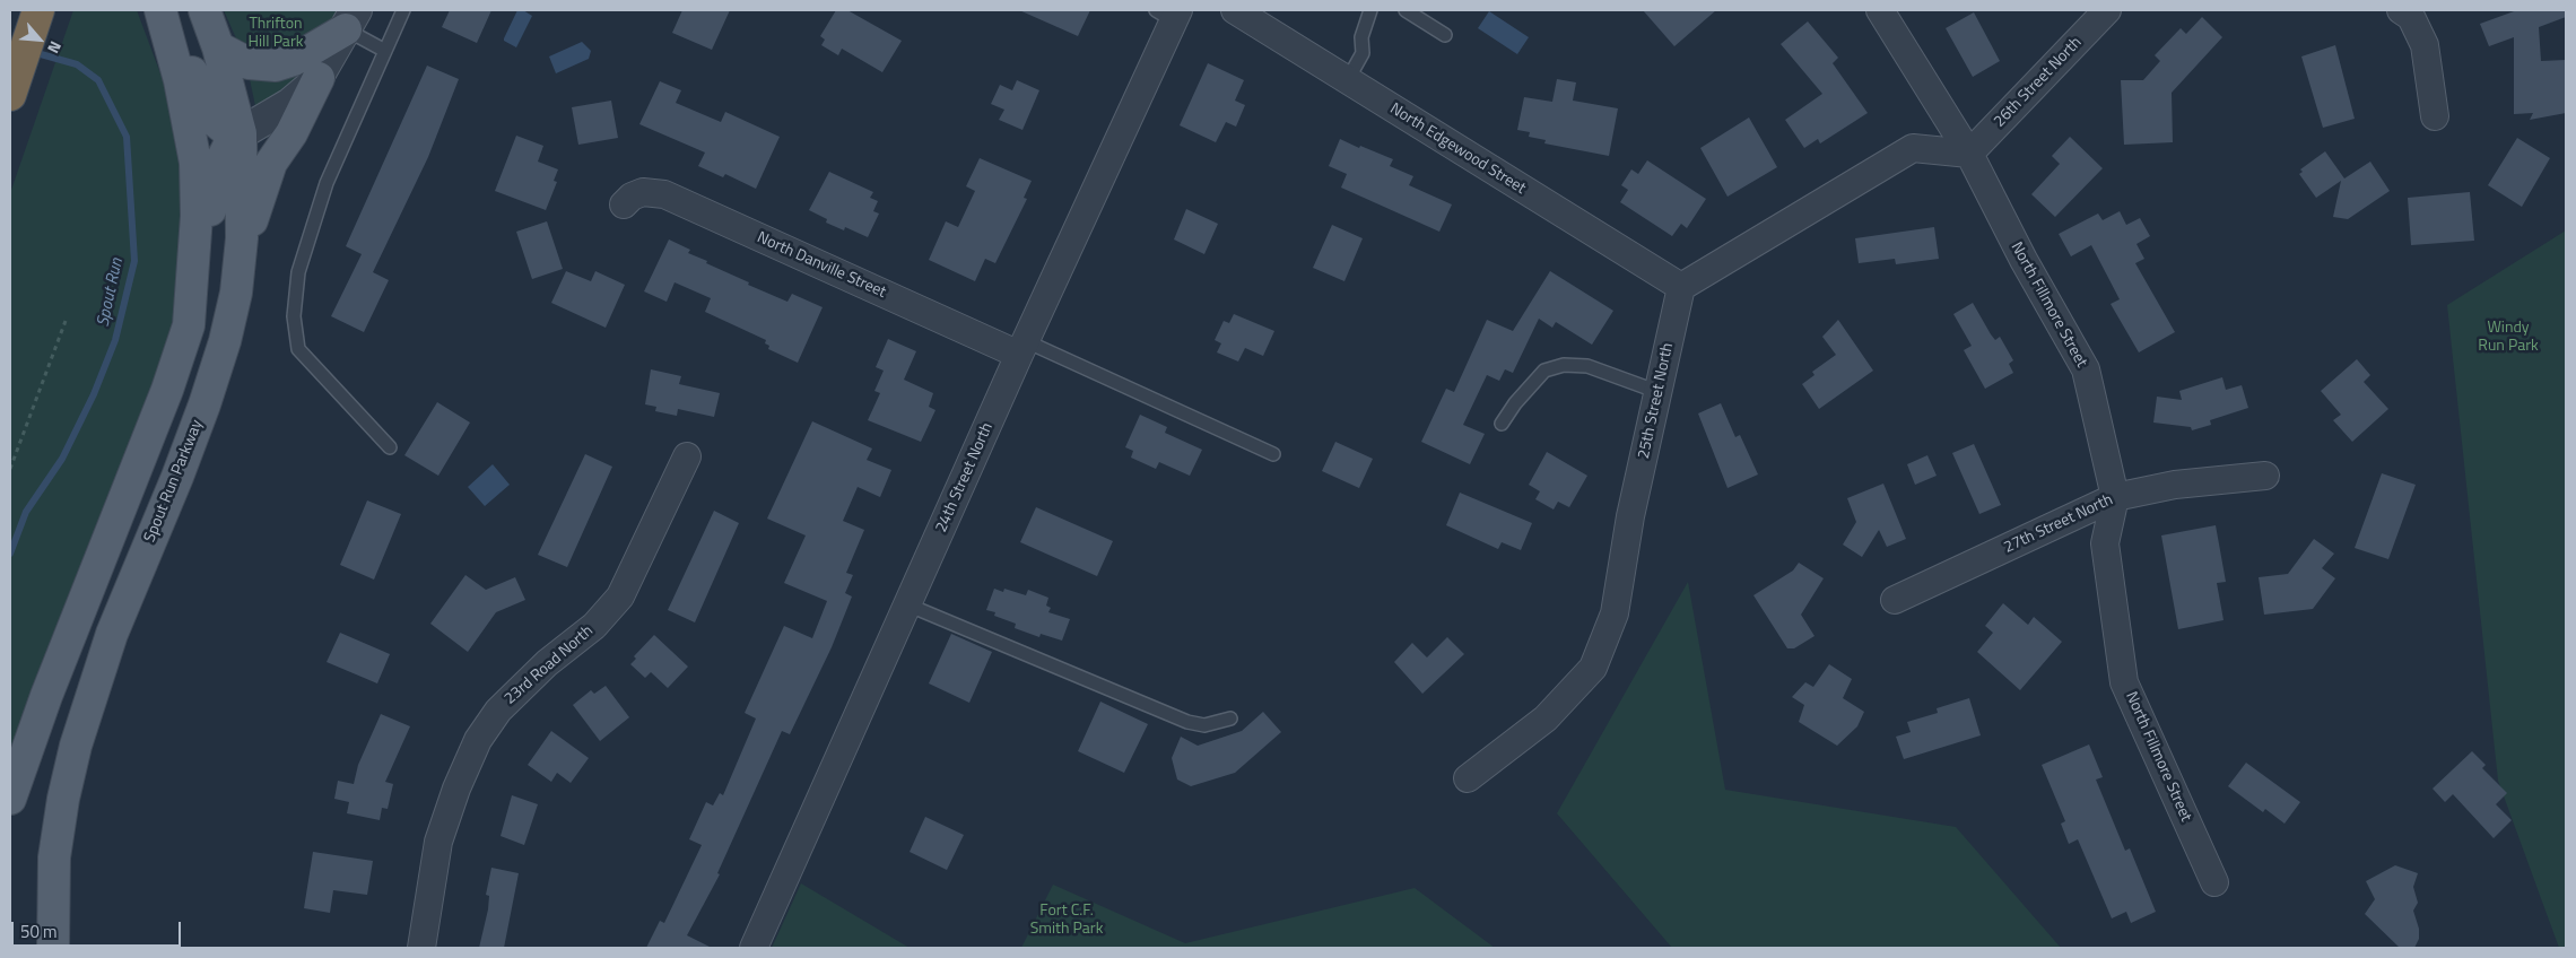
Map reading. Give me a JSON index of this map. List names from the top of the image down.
{
  "streets": {
    "main road": ["Spout Run Parkway"],
    "street": [
      "26th Street North",
      "North Edgewood Street",
      "North Danville Street",
      "North Fillmore Street",
      "25th Street North",
      "24th Street North",
      "27th Street North",
      "23rd Road North"
    ]
  },
  "crossings": [
    ["26th Street North", "North Fillmore Street"],
    ["North Edgewood Street", "25th Street North"],
    ["North Danville Street", "24th Street North"],
    ["North Fillmore Street", "27th Street North"]
  ],
  "water": ["Spout Run"],
  "parks": ["Thrifton Hill Park", "Windy Run Park", "Fort C.F. Smith Park"],
  "scale_bar": "50 m",
  "north": "bottom right"
}
